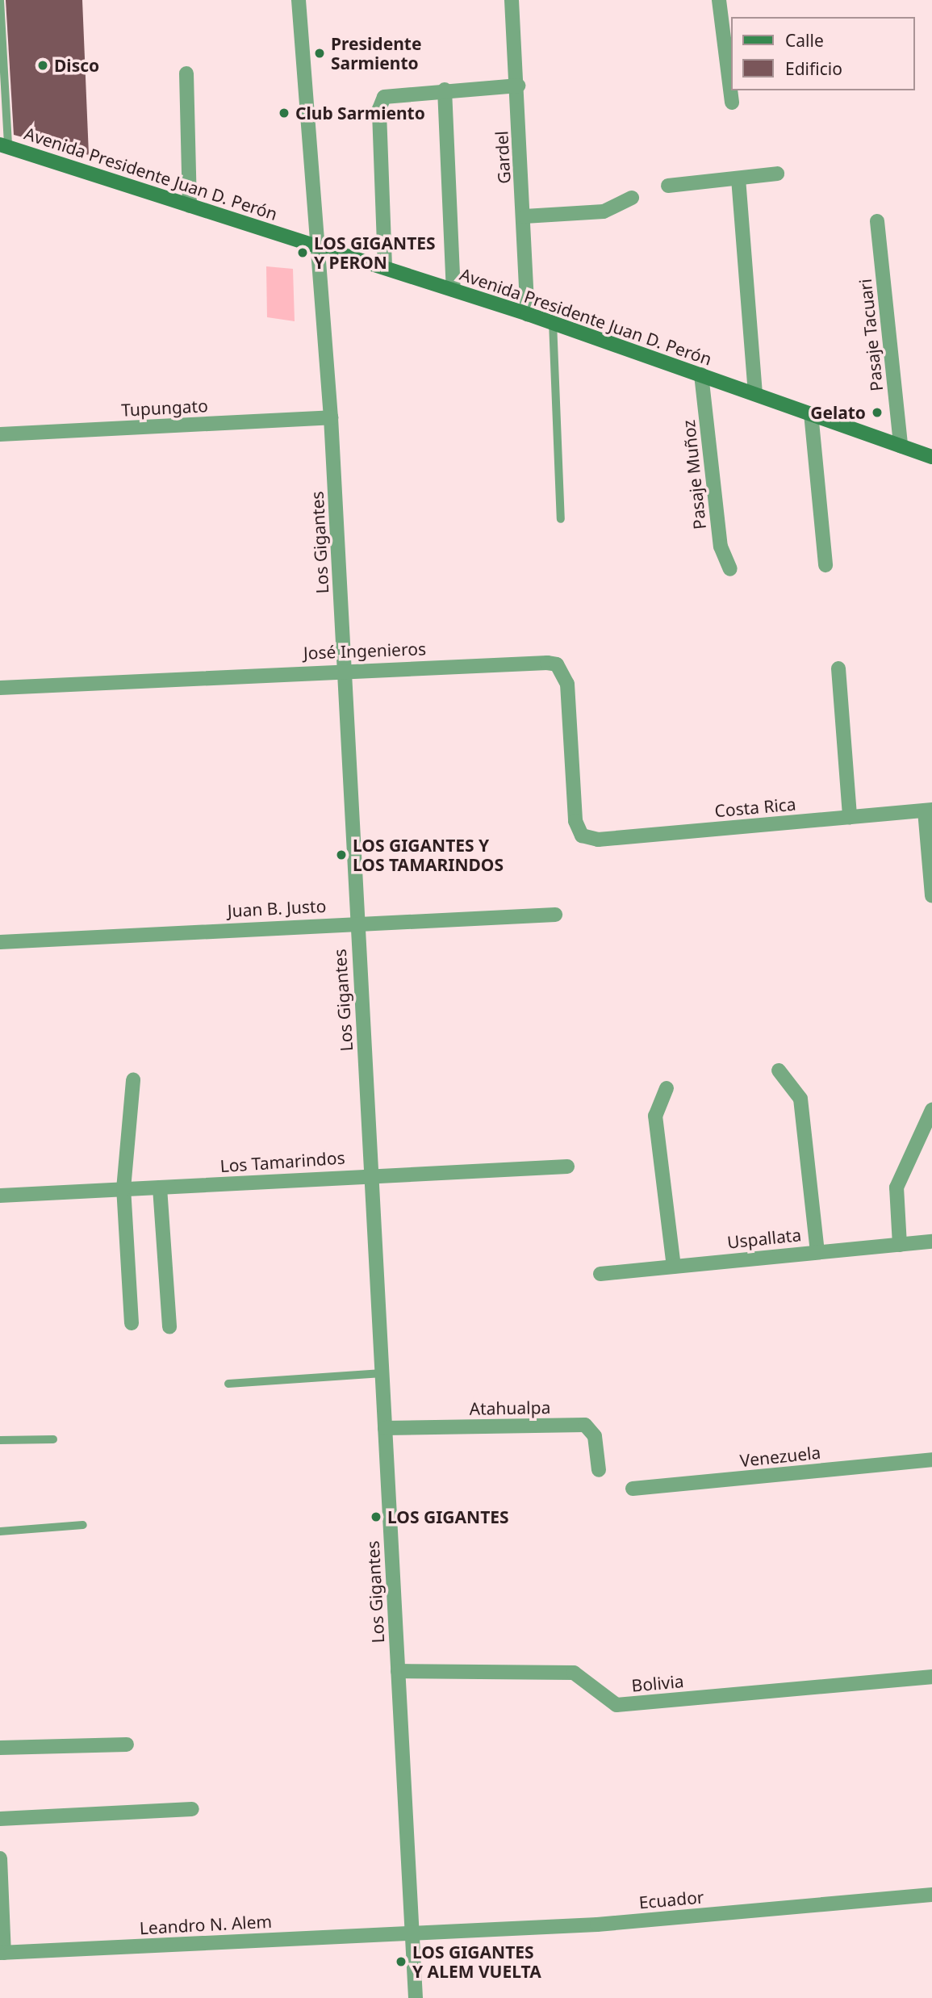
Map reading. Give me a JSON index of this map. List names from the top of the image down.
{
  "streets": {
    "main road": ["Avenida Presidente Juan D. Perón"],
    "street": [
      "Gardel",
      "Pasaje Tacuari",
      "Tupungato",
      "Pasaje Muñoz",
      "Los Gigantes",
      "José Ingenieros",
      "Costa Rica",
      "Juan B. Justo",
      "Los Tamarindos",
      "Uspallata",
      "Atahualpa",
      "Venezuela",
      "Bolivia",
      "Ecuador",
      "Leandro N. Alem"
    ]
  },
  "crossings": [
    ["Gardel", "Avenida Presidente Juan D. Perón"],
    ["Avenida Presidente Juan D. Perón", "Pasaje Tacuari"],
    ["Avenida Presidente Juan D. Perón", "Pasaje Muñoz"],
    ["Avenida Presidente Juan D. Perón", "Los Gigantes"],
    ["Tupungato", "Los Gigantes"],
    ["Los Gigantes", "José Ingenieros"],
    ["Los Gigantes", "Juan B. Justo"],
    ["Los Gigantes", "Los Tamarindos"],
    ["Los Gigantes", "Atahualpa"],
    ["Los Gigantes", "Bolivia"],
    ["Los Gigantes", "Ecuador"],
    ["Los Gigantes", "Leandro N. Alem"],
    ["José Ingenieros", "Costa Rica"],
    ["Ecuador", "Leandro N. Alem"]
  ],
  "places": [
    "Presidente Sarmiento",
    "Disco",
    "Club Sarmiento",
    "LOS GIGANTES Y PERON",
    "Gelato",
    "LOS GIGANTES Y LOS TAMARINDOS",
    "LOS GIGANTES",
    "LOS GIGANTES Y ALEM VUELTA"
  ],
  "legend": ["Calle", "Edificio"]
}
